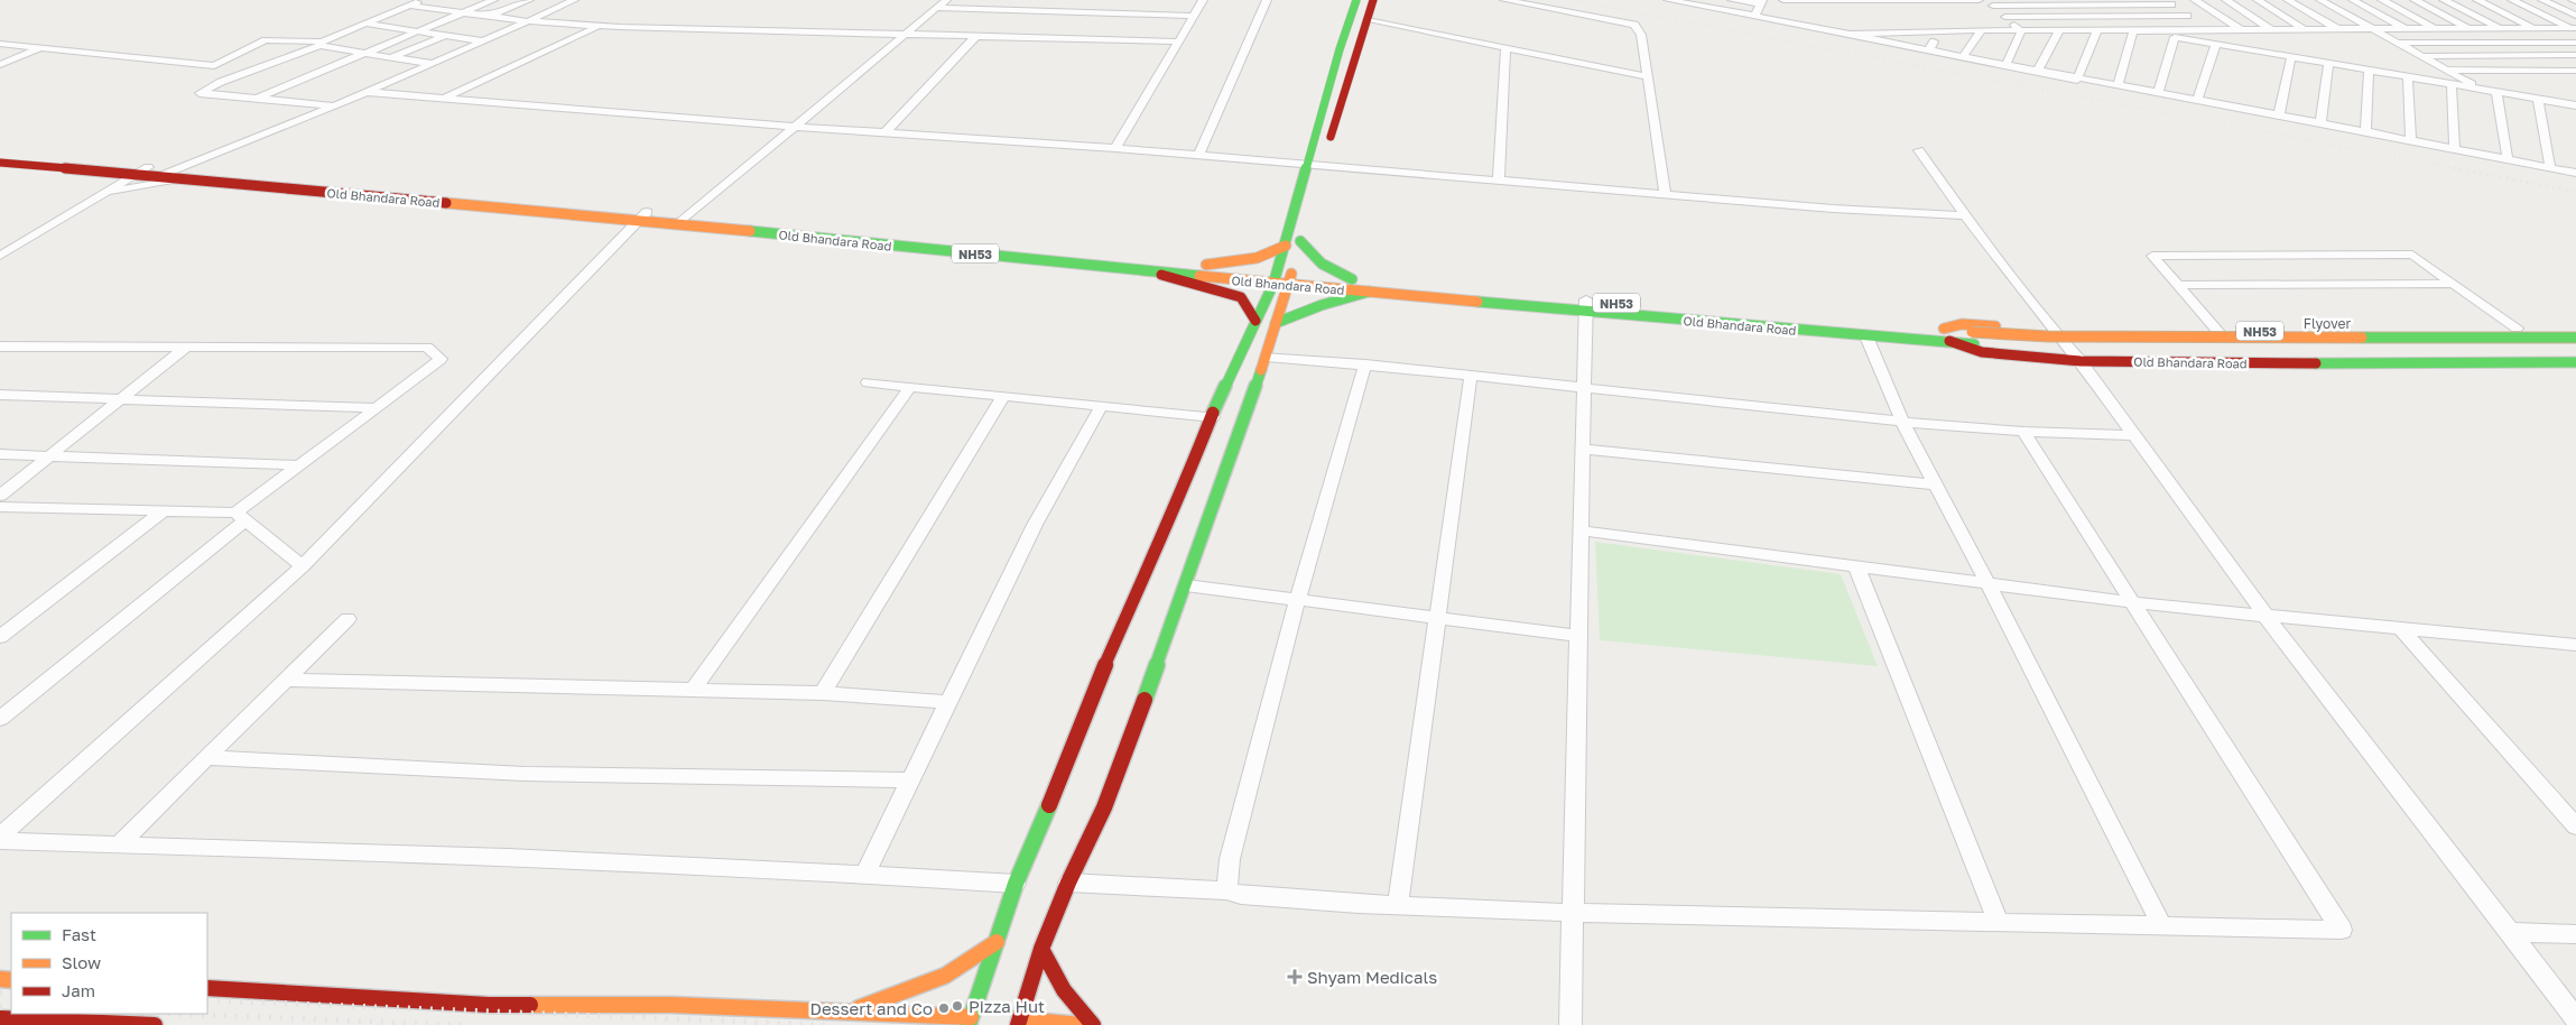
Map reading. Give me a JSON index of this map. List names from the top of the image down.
{
  "streets": {
    "main road": ["Old Bhandara Road", "NH53", "Flyover"]
  },
  "crossings": [
    ["Old Bhandara Road", "NH53"],
    ["Old Bhandara Road", "Flyover"],
    ["NH53", "Flyover"]
  ],
  "places": {
    "health": ["Shyam Medicals"],
    "other": ["Pizza Hut", "Dessert and Co"]
  },
  "legend": ["Fast", "Slow", "Jam"]
}
